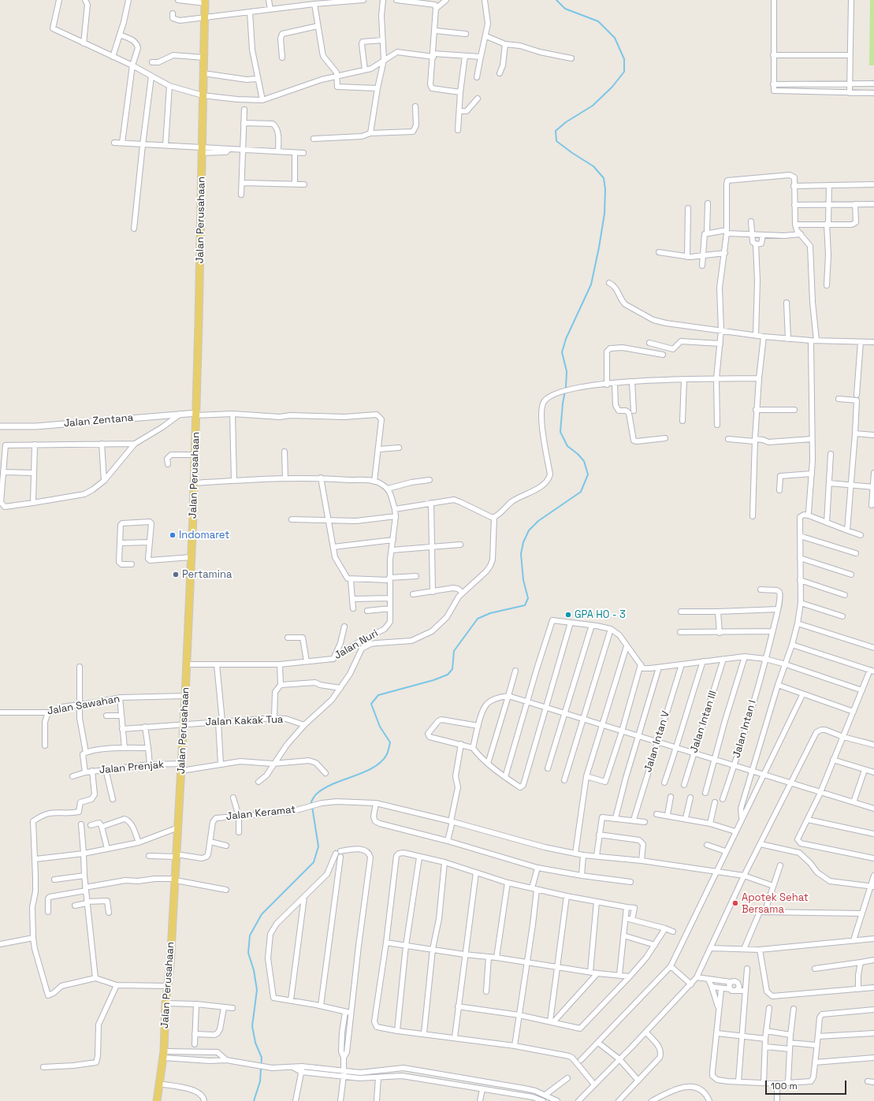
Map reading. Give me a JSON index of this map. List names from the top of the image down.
{
  "streets": {
    "main road": ["Jalan Perusahaan"],
    "street": [
      "Jalan Zentana",
      "Jalan Nuri",
      "Jalan Sawahan",
      "Jalan Kakak Tua",
      "Jalan Intan III",
      "Jalan Intan I",
      "Jalan Intan V",
      "Jalan Prenjak",
      "Jalan Keramat"
    ]
  },
  "crossings": [
    ["Jalan Perusahaan", "Jalan Zentana"],
    ["Jalan Perusahaan", "Jalan Nuri"],
    ["Jalan Perusahaan", "Jalan Sawahan"],
    ["Jalan Perusahaan", "Jalan Kakak Tua"],
    ["Jalan Perusahaan", "Jalan Prenjak"],
    ["Jalan Perusahaan", "Jalan Keramat"]
  ],
  "places": [
    "Indomaret",
    "Pertamina",
    "GPA HO - 3",
    "Apotek Sehat Bersama"
  ],
  "scale_bar": "100 m"
}
